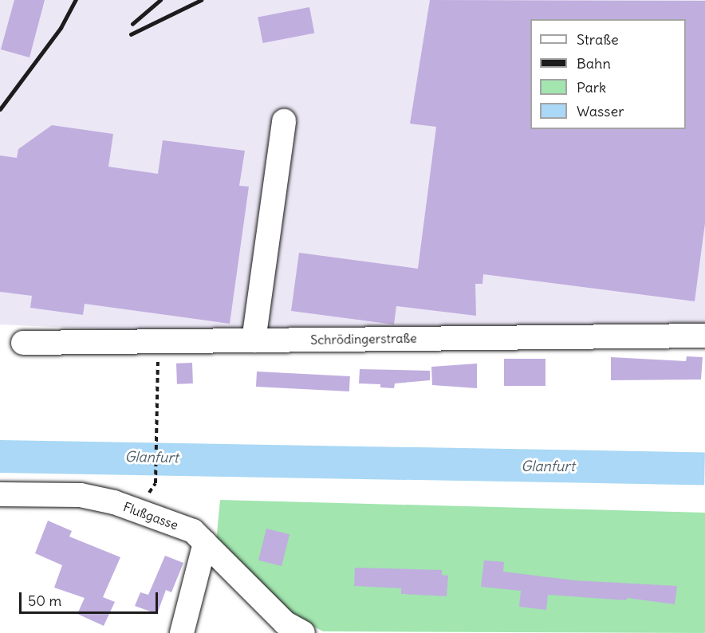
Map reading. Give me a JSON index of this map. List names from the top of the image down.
{
  "streets": {
    "street": ["Schrödingerstraße", "Flußgasse"]
  },
  "water": ["Glanfurt"],
  "legend": [
    "Straße",
    "Bahn",
    "Park",
    "Wasser"
  ],
  "scale_bar": "50 m"
}
